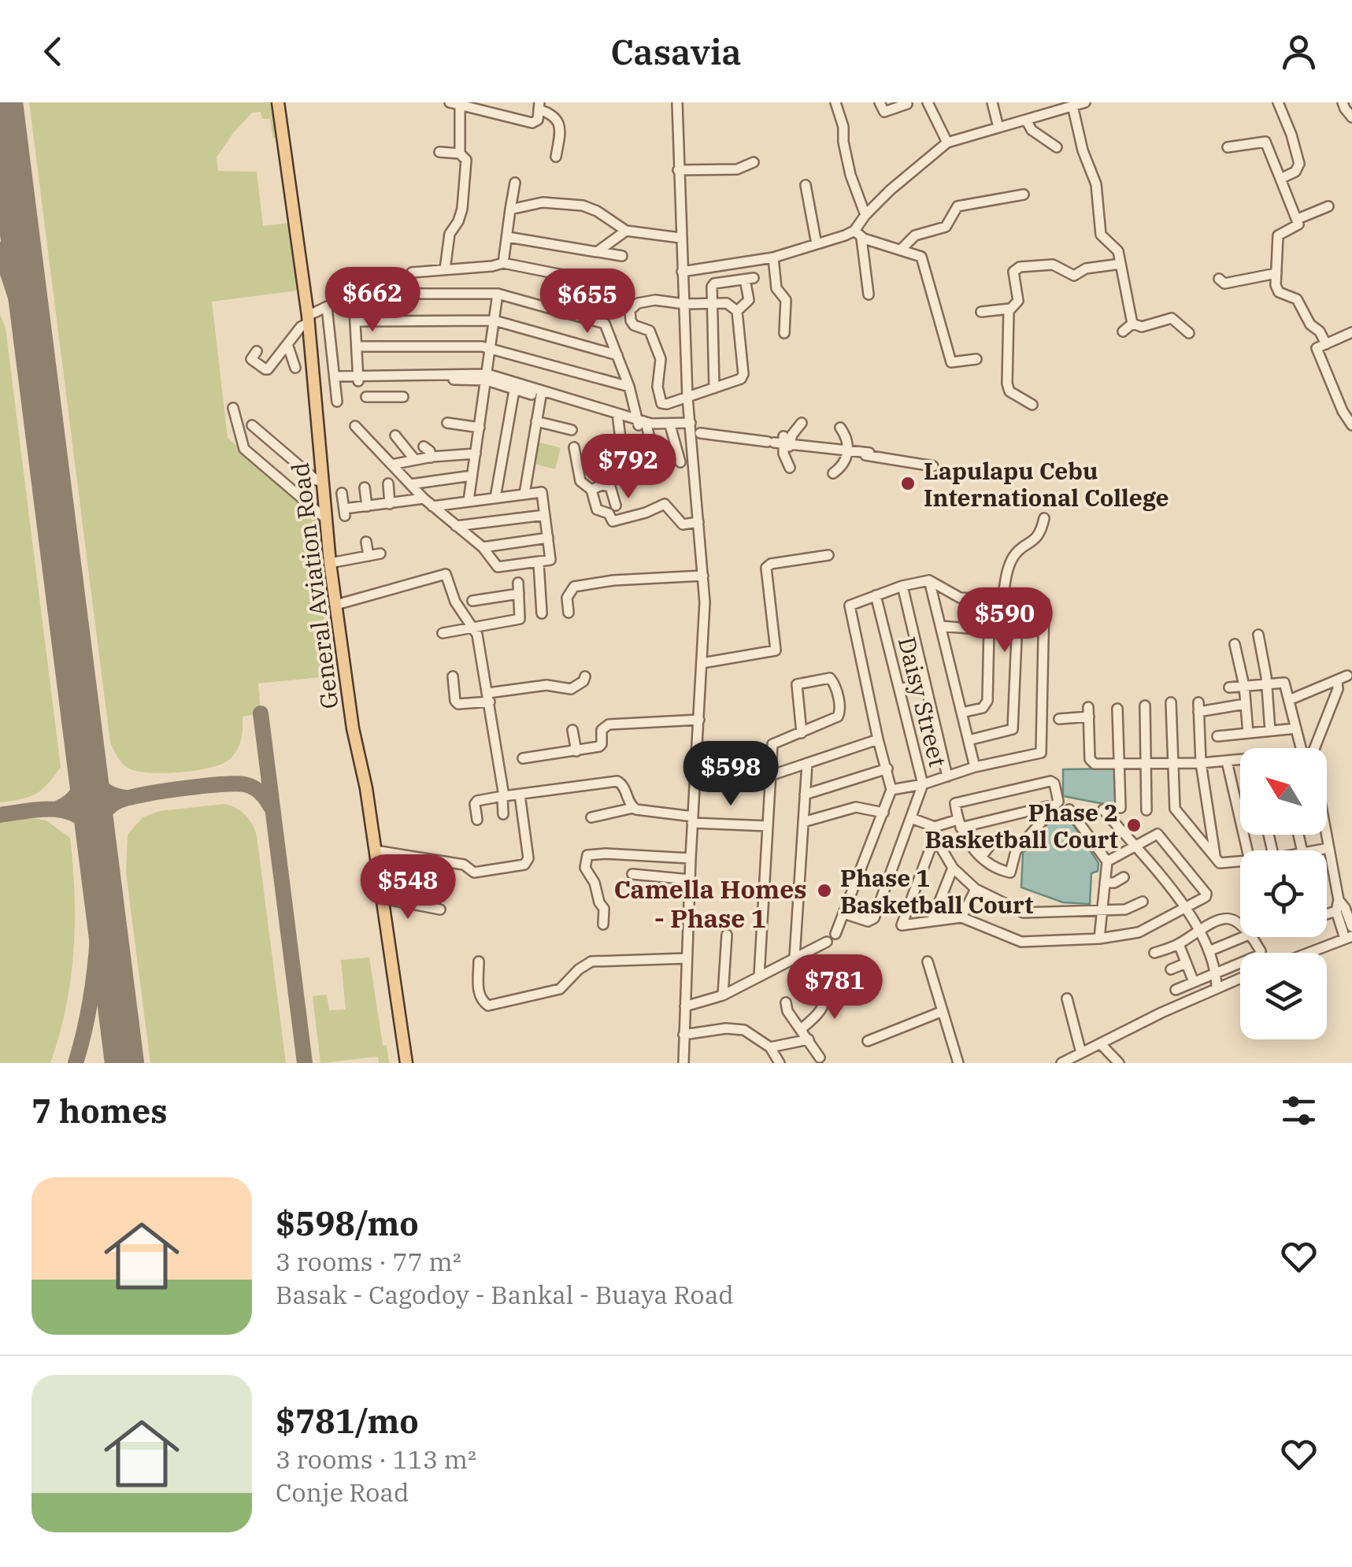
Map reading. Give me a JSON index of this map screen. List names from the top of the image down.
{
  "streets": {
    "main road": ["General Aviation Road"],
    "street": ["Daisy Street"]
  },
  "districts": ["Camella Homes - Phase 1"],
  "places": ["Lapulapu Cebu International College", "Phase 2 Basketball Court", "Phase 1 Basketball Court"],
  "north": "top left",
  "page": {
    "header": "Casavia",
    "price": [
      "$662",
      "$655",
      "$792",
      "$590",
      "$598",
      "$548",
      "$781"
    ],
    "heading": "7 homes",
    "list": [
      {
        "name": "$598/mo",
        "note": "3 rooms · 77 m² · Basak - Cagodoy - Bankal - Buaya Road"
      },
      {
        "name": "$781/mo",
        "note": "3 rooms · 113 m² · Conje Road"
      }
    ]
  }
}
